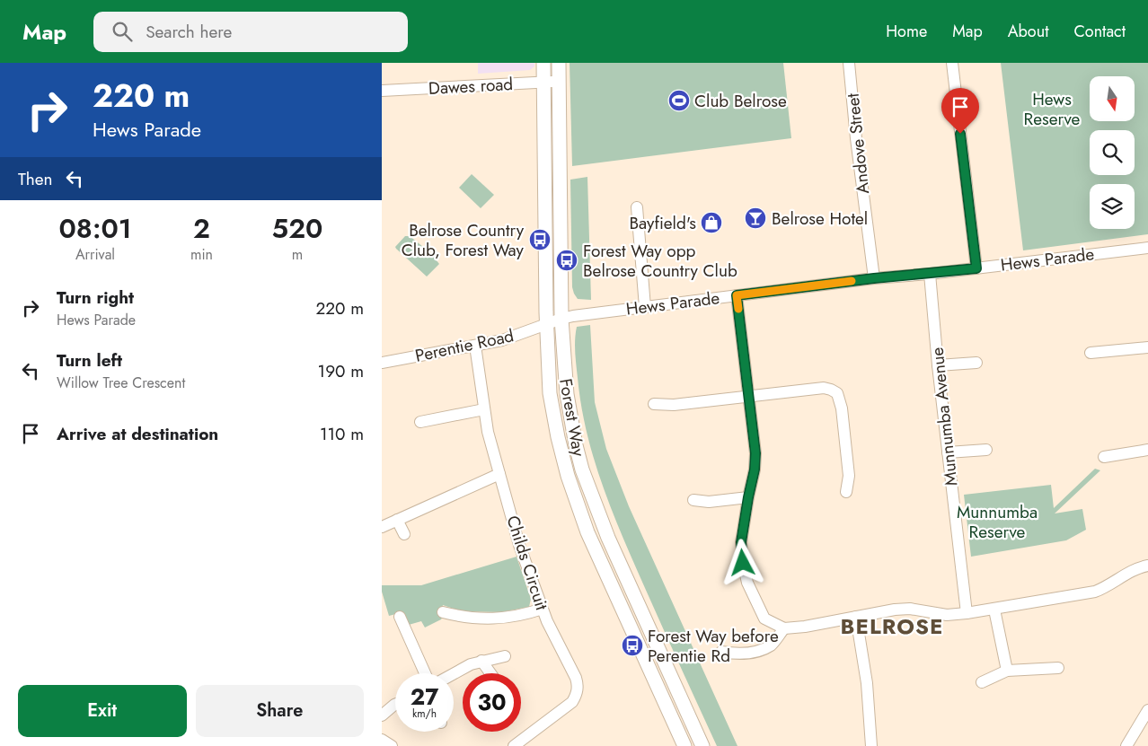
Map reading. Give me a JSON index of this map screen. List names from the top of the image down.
{
  "streets": {
    "main road": ["Forest Way"],
    "street": [
      "Dawes road",
      "Andove Street",
      "Hews Parade",
      "Perentie Road",
      "Munnumba Avenue",
      "Childs Circuit"
    ]
  },
  "crossings": [
    ["Dawes road", "Forest Way"],
    ["Andove Street", "Hews Parade"],
    ["Hews Parade", "Perentie Road"],
    ["Hews Parade", "Munnumba Avenue"],
    ["Hews Parade", "Forest Way"],
    ["Perentie Road", "Forest Way"],
    ["Perentie Road", "Childs Circuit"]
  ],
  "districts": ["BELROSE"],
  "parks": ["Hews Reserve", "Munnumba Reserve"],
  "places": {
    "sports": ["Club Belrose"],
    "bar": ["Belrose Hotel"],
    "shop": ["Bayfield's"],
    "bus stop": ["Belrose Country Club, Forest Way", "Forest Way opp Belrose Country Club", "Forest Way before Perentie Rd"]
  },
  "north": "bottom",
  "page": {
    "header": "Map",
    "search": "Search here",
    "nav": [
      "Home",
      "Map",
      "About",
      "Contact"
    ],
    "turn": ["220 m", "Hews Parade"],
    "then": "Then",
    "eta": [
      "08:01",
      "Arrival",
      "2",
      "min",
      "520",
      "m"
    ],
    "list": [
      {
        "name": "Turn right",
        "note": "Hews Parade",
        "value": "220 m"
      },
      {
        "name": "Turn left",
        "note": "Willow Tree Crescent",
        "value": "190 m"
      },
      {
        "name": "Arrive at destination",
        "value": "110 m"
      }
    ],
    "speed": "27 km/h",
    "limit": "30",
    "buttons": ["Exit", "Share"]
  }
}
